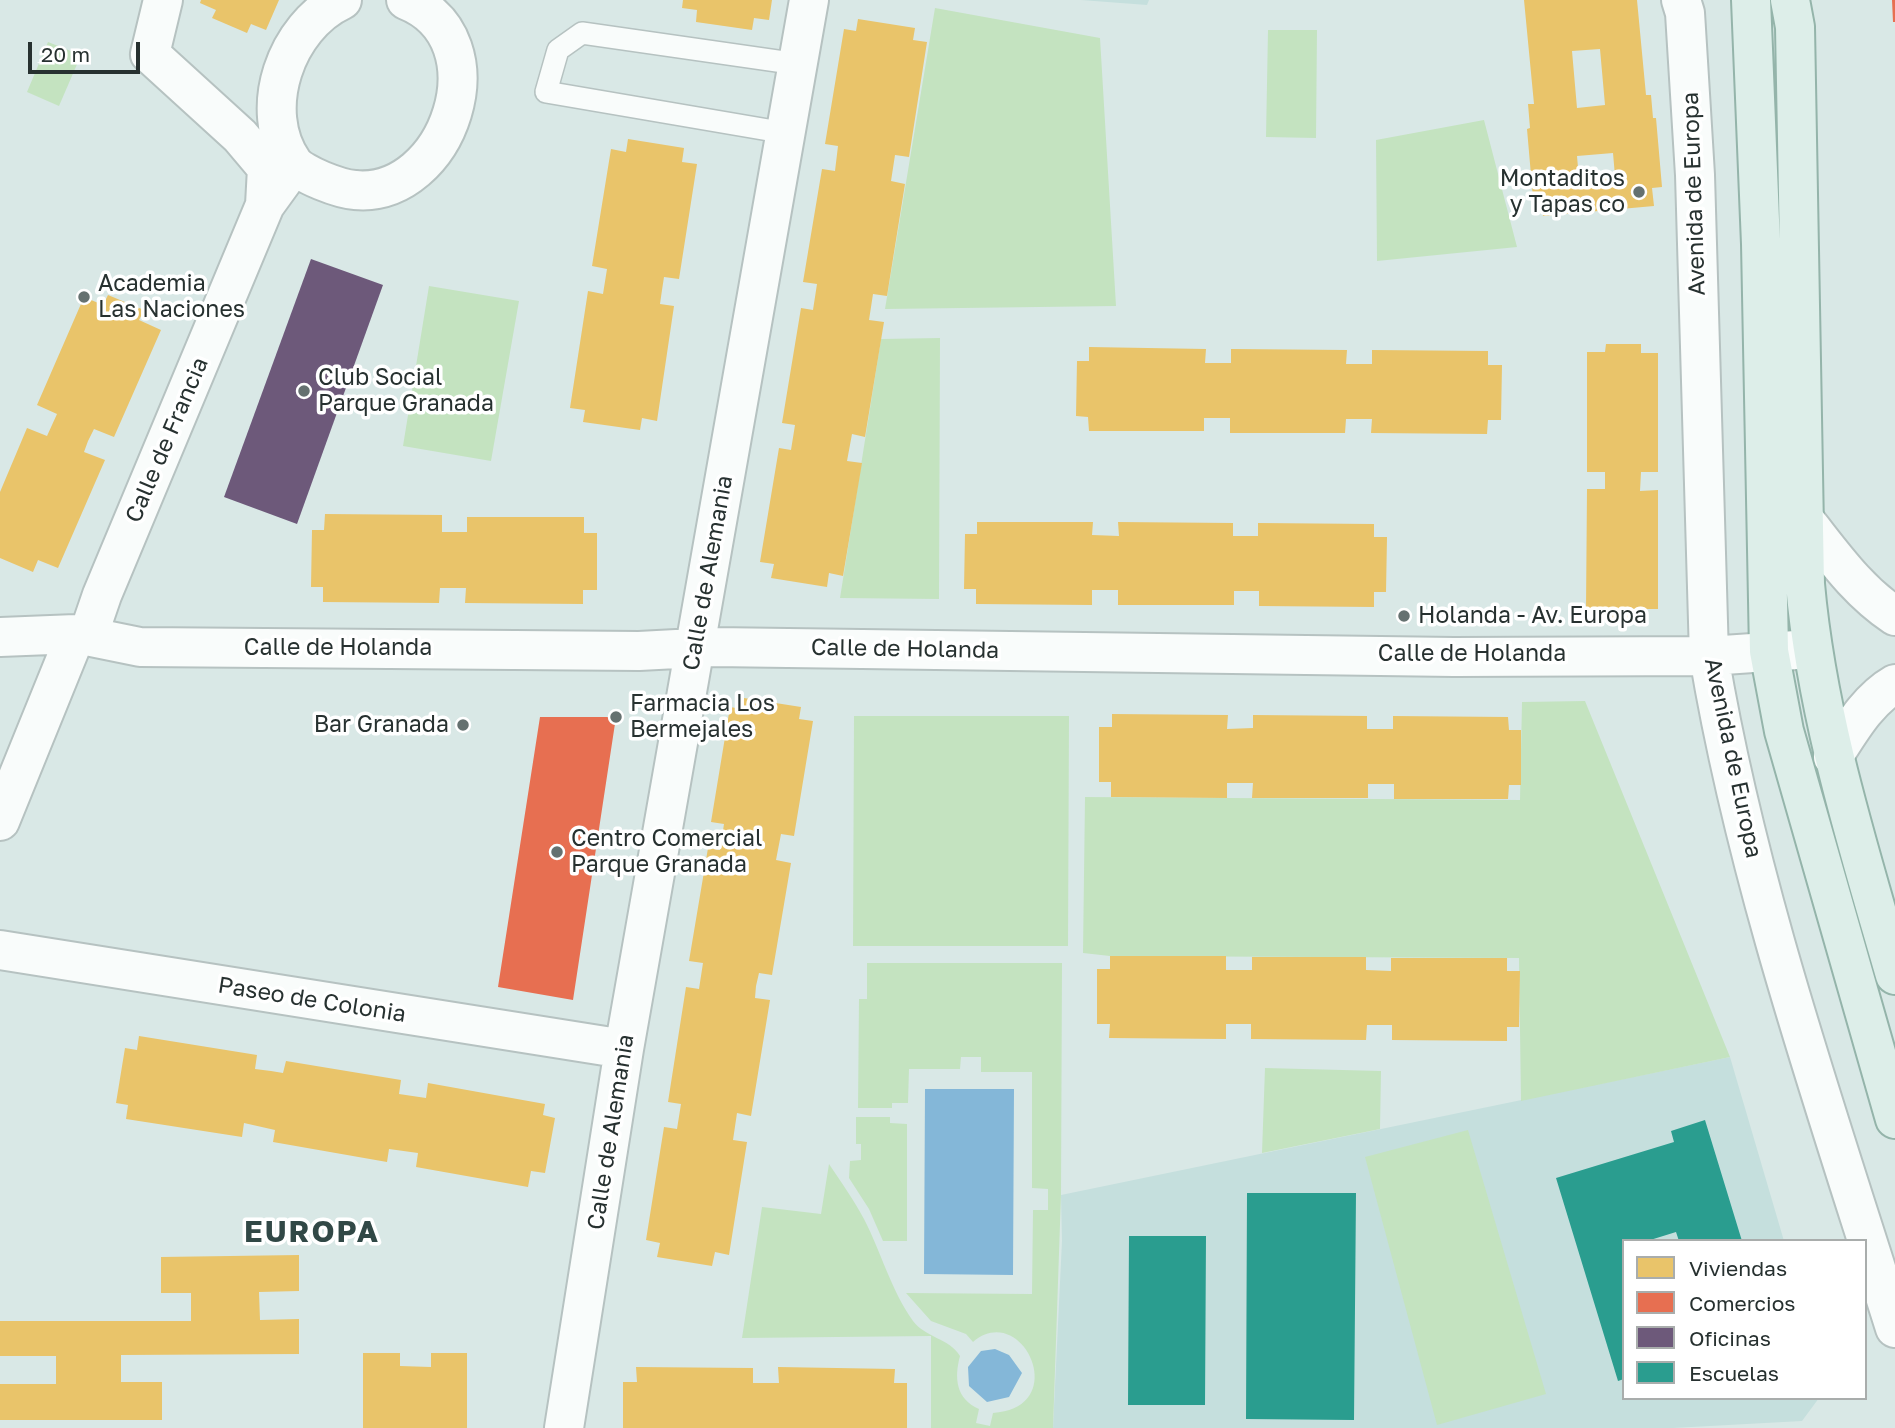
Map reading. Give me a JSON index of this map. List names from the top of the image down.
{
  "streets": {
    "street": [
      "Avenida de Europa",
      "Calle de Francia",
      "Calle de Alemania",
      "Calle de Holanda",
      "Paseo de Colonia"
    ]
  },
  "crossings": [
    ["Avenida de Europa", "Calle de Holanda"],
    ["Calle de Francia", "Calle de Holanda"],
    ["Calle de Alemania", "Calle de Holanda"],
    ["Calle de Alemania", "Paseo de Colonia"]
  ],
  "districts": ["EUROPA"],
  "places": [
    "Montaditos y Tapas co",
    "Academia Las Naciones",
    "Club Social Parque Granada",
    "Holanda - Av. Europa",
    "Farmacia Los Bermejales",
    "Bar Granada",
    "Centro Comercial Parque Granada"
  ],
  "legend": [
    "Viviendas",
    "Comercios",
    "Oficinas",
    "Escuelas"
  ],
  "scale_bar": "20 m"
}
